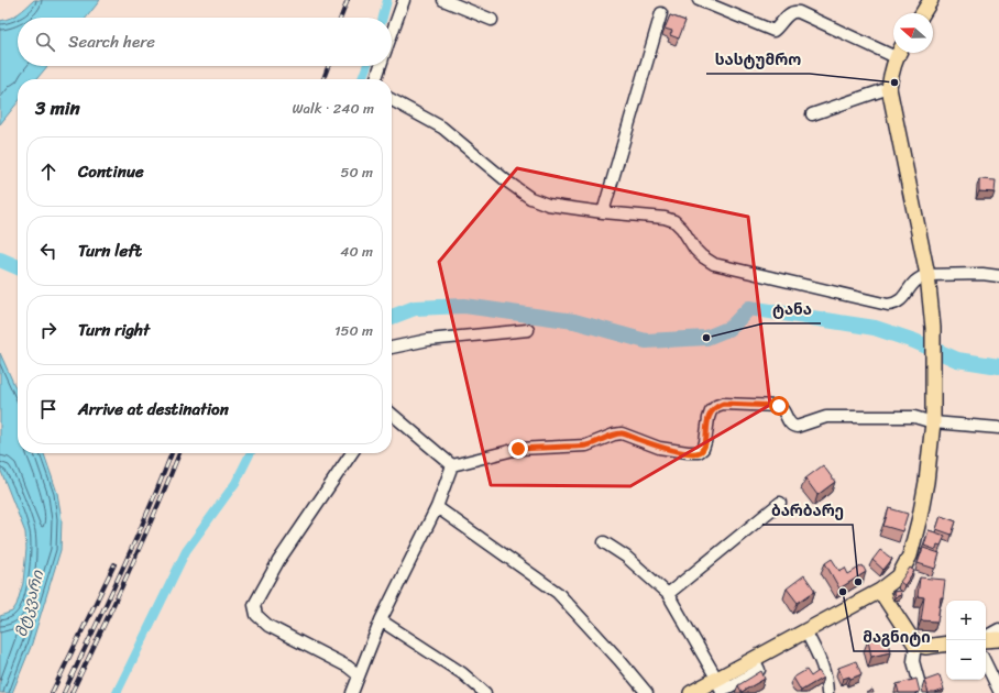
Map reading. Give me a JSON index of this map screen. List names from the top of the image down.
{
  "water": ["მტკვარი"],
  "places": [
    "სასტუმრო",
    "ტანა",
    "ბარბარე",
    "მაგნიტი"
  ],
  "north": "left",
  "page": {
    "search": "Search here",
    "heading": ["3 min", "Walk · 240 m"],
    "list": [
      ["Continue", "50 m"],
      ["Turn left", "40 m"],
      ["Turn right", "150 m"],
      "Arrive at destination"
    ],
    "map_buttons": ["+", "−"]
  }
}
